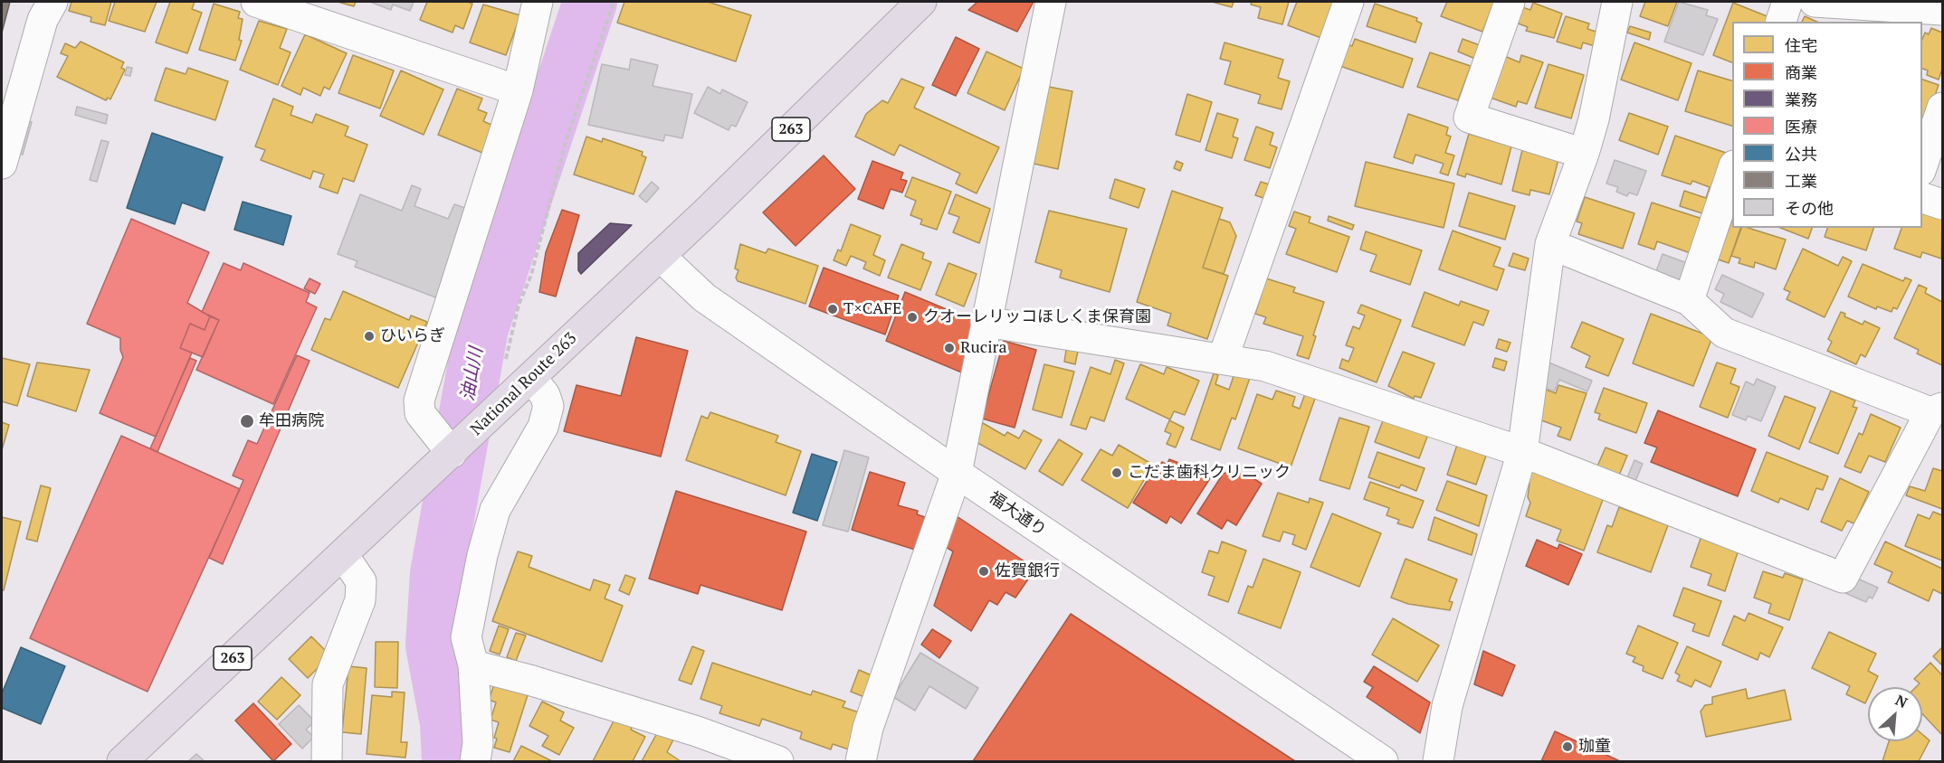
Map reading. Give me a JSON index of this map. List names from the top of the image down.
{
  "streets": {
    "highway": ["263", "National Route 263"],
    "street": ["福大通り"]
  },
  "crossings": [
    ["National Route 263", "福大通り"]
  ],
  "water": ["油山川"],
  "places": [
    "T×CAFE",
    "クオーレリッコほしくま保育園",
    "ひいらぎ",
    "Rucira",
    "牟田病院",
    "こだま歯科クリニック",
    "佐賀銀行",
    "珈童"
  ],
  "legend": [
    "住宅",
    "商業",
    "業務",
    "医療",
    "公共",
    "工業",
    "その他"
  ],
  "north": "top right"
}
